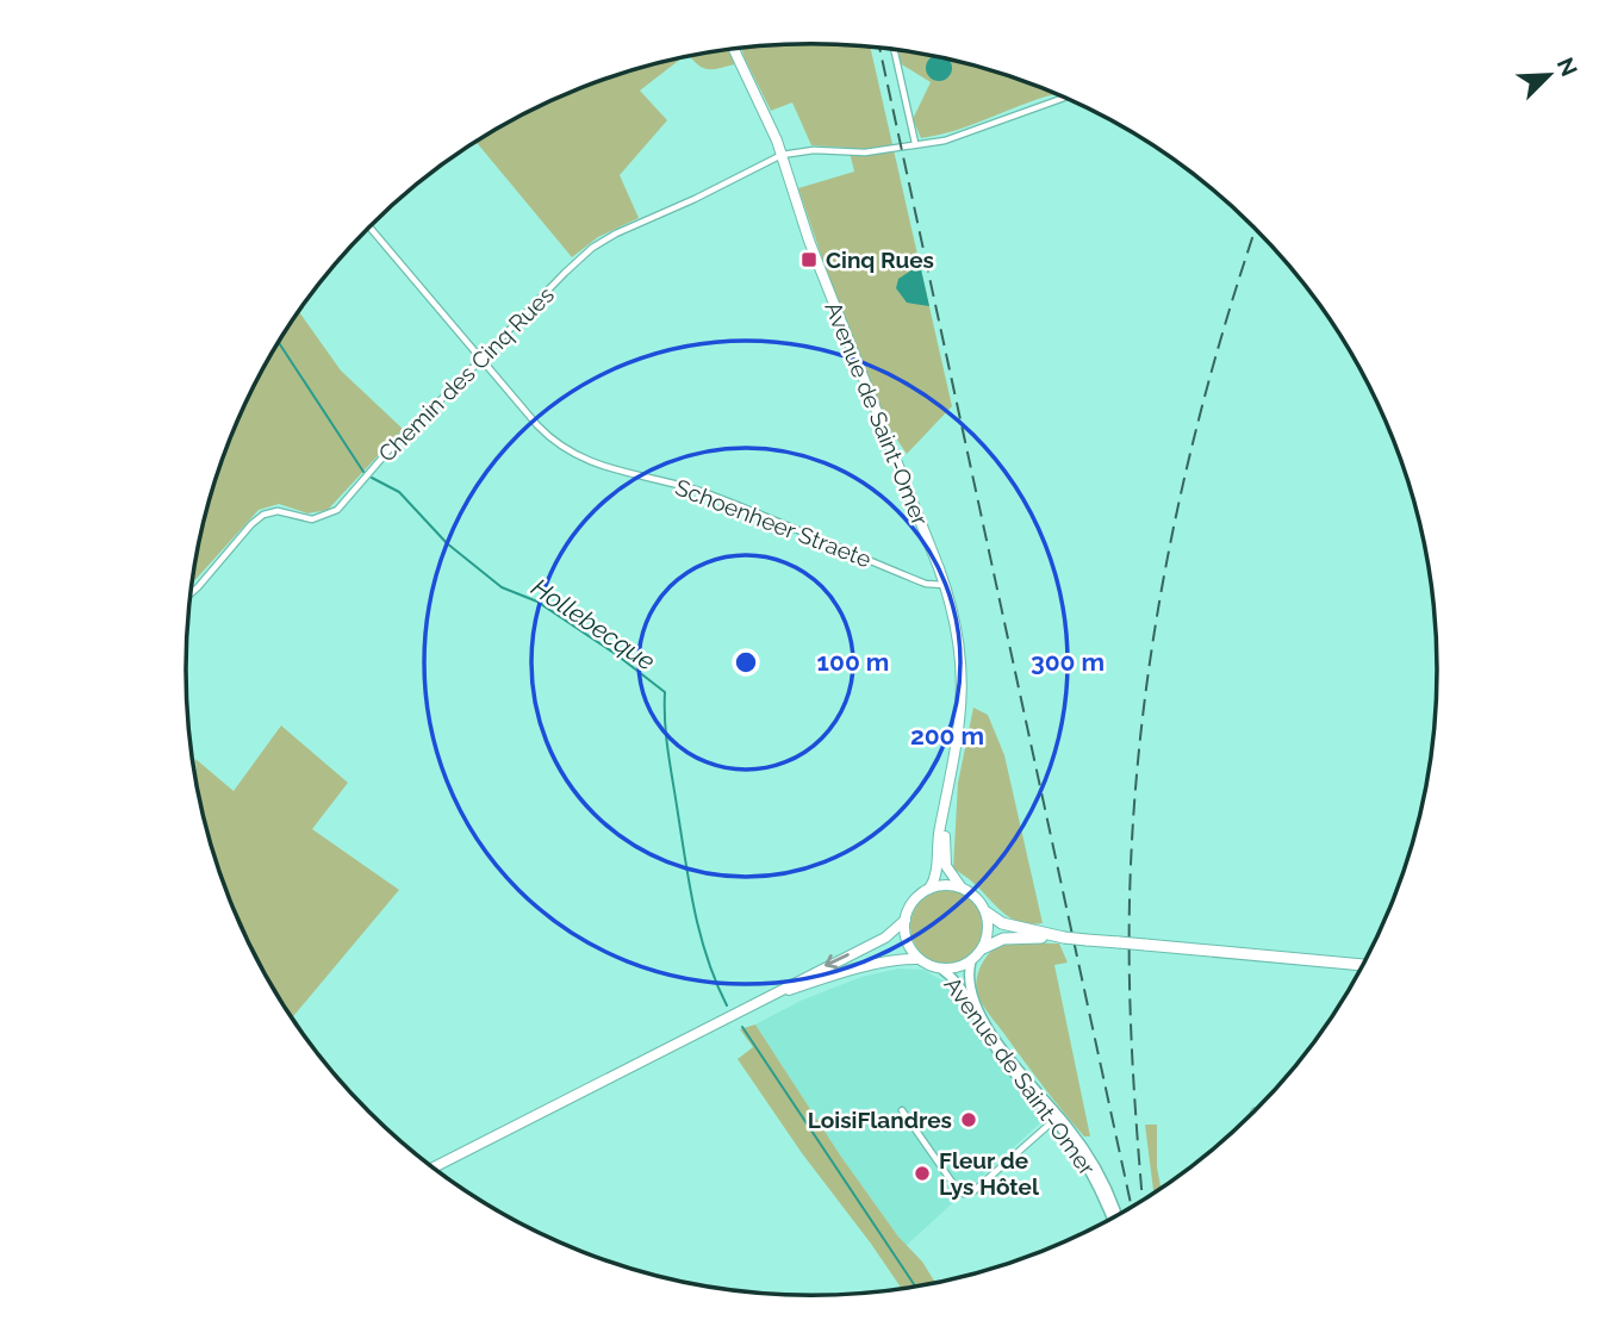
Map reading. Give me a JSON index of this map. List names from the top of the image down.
{
  "streets": {
    "main road": ["Avenue de Saint-Omer"],
    "street": ["Chemin des Cinq Rues", "Schoenheer Straete"]
  },
  "crossings": [
    ["Chemin des Cinq Rues", "Avenue de Saint-Omer"],
    ["Chemin des Cinq Rues", "Schoenheer Straete"],
    ["Avenue de Saint-Omer", "Schoenheer Straete"]
  ],
  "water": ["Hollebecque"],
  "places": {
    "transit": ["Cinq Rues"],
    "other": ["LoisiFlandres", "Fleur de Lys Hôtel"]
  },
  "north": "top right",
  "rings": ["100 m", "300 m", "200 m"]
}
